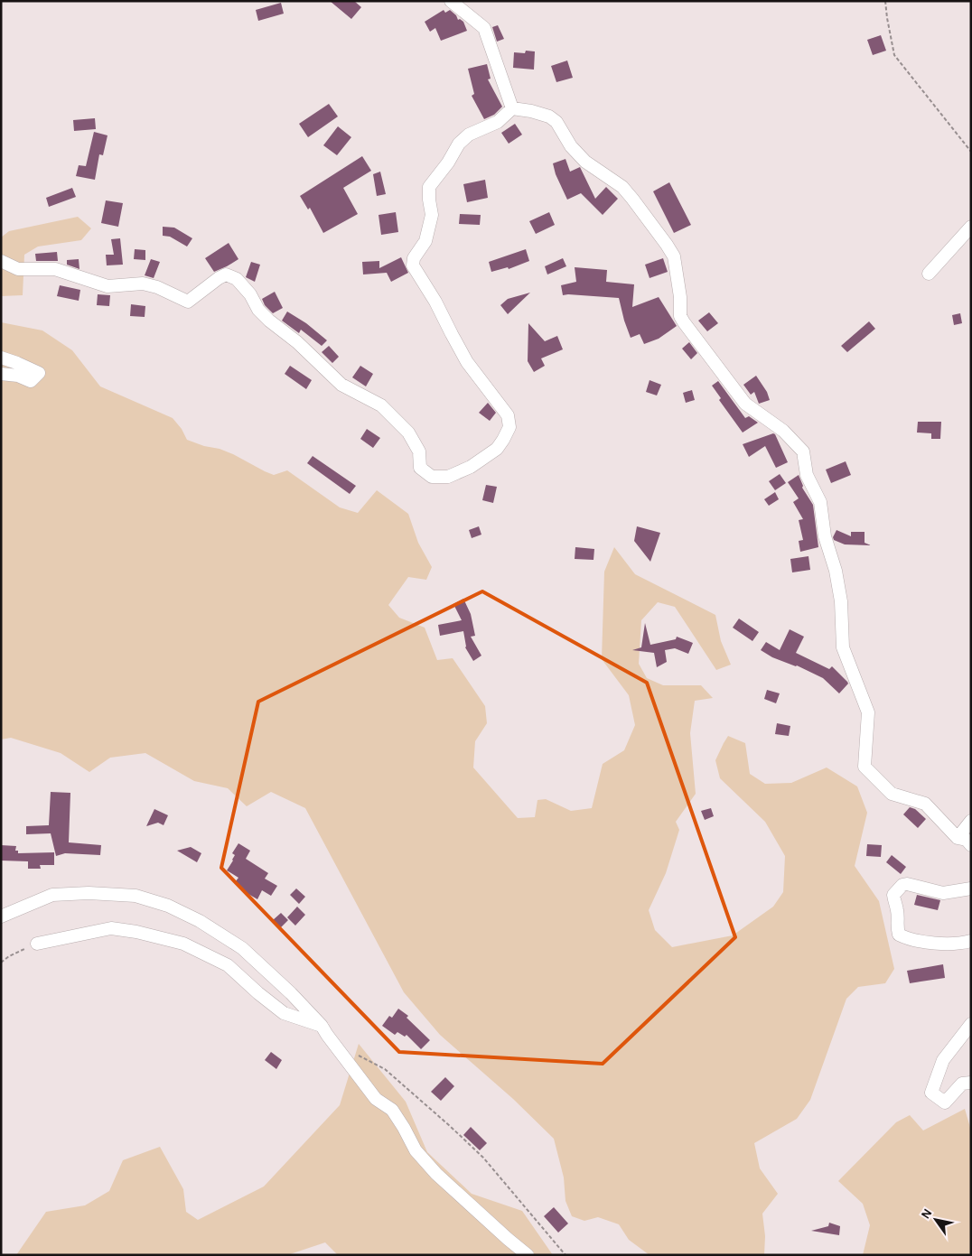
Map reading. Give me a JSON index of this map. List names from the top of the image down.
{
  "north": "top left"
}
